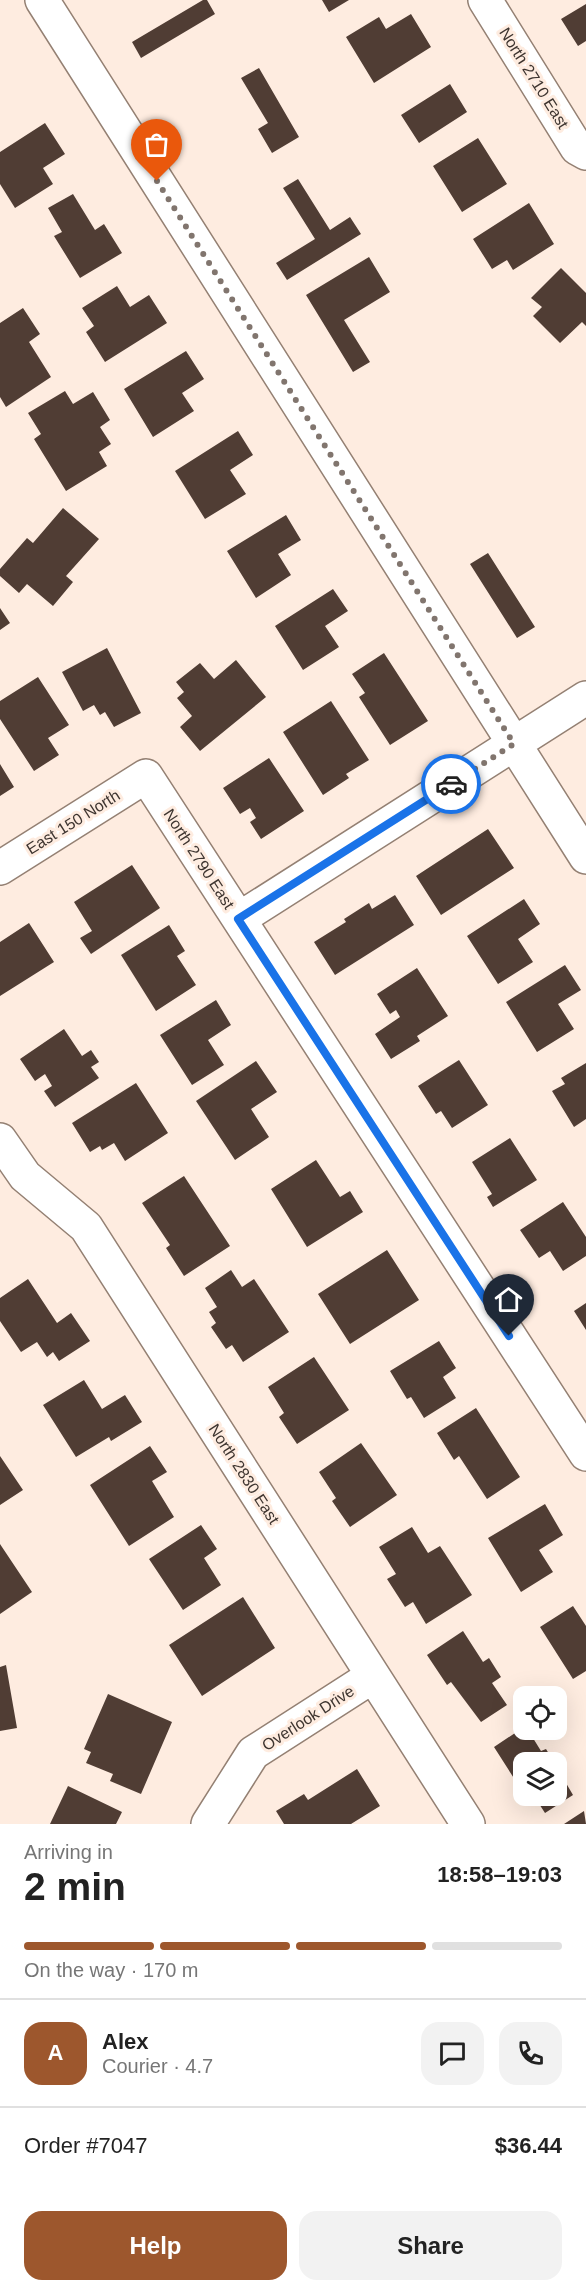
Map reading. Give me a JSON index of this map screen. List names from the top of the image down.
{
  "streets": {
    "street": [
      "North 2710 East",
      "East 150 North",
      "North 2790 East",
      "North 2830 East",
      "Overlook Drive"
    ]
  },
  "crossings": [
    ["East 150 North", "North 2790 East"],
    ["North 2830 East", "Overlook Drive"]
  ],
  "page": {
    "heading": ["2 min", "Arriving in", "18:58–19:03"],
    "panel": [
      "Alex",
      "Courier · 4.7",
      "Order #7047",
      "$36.44"
    ],
    "bar": "On the way · 170 m",
    "round": "A",
    "buttons": ["Help", "Share"]
  }
}
